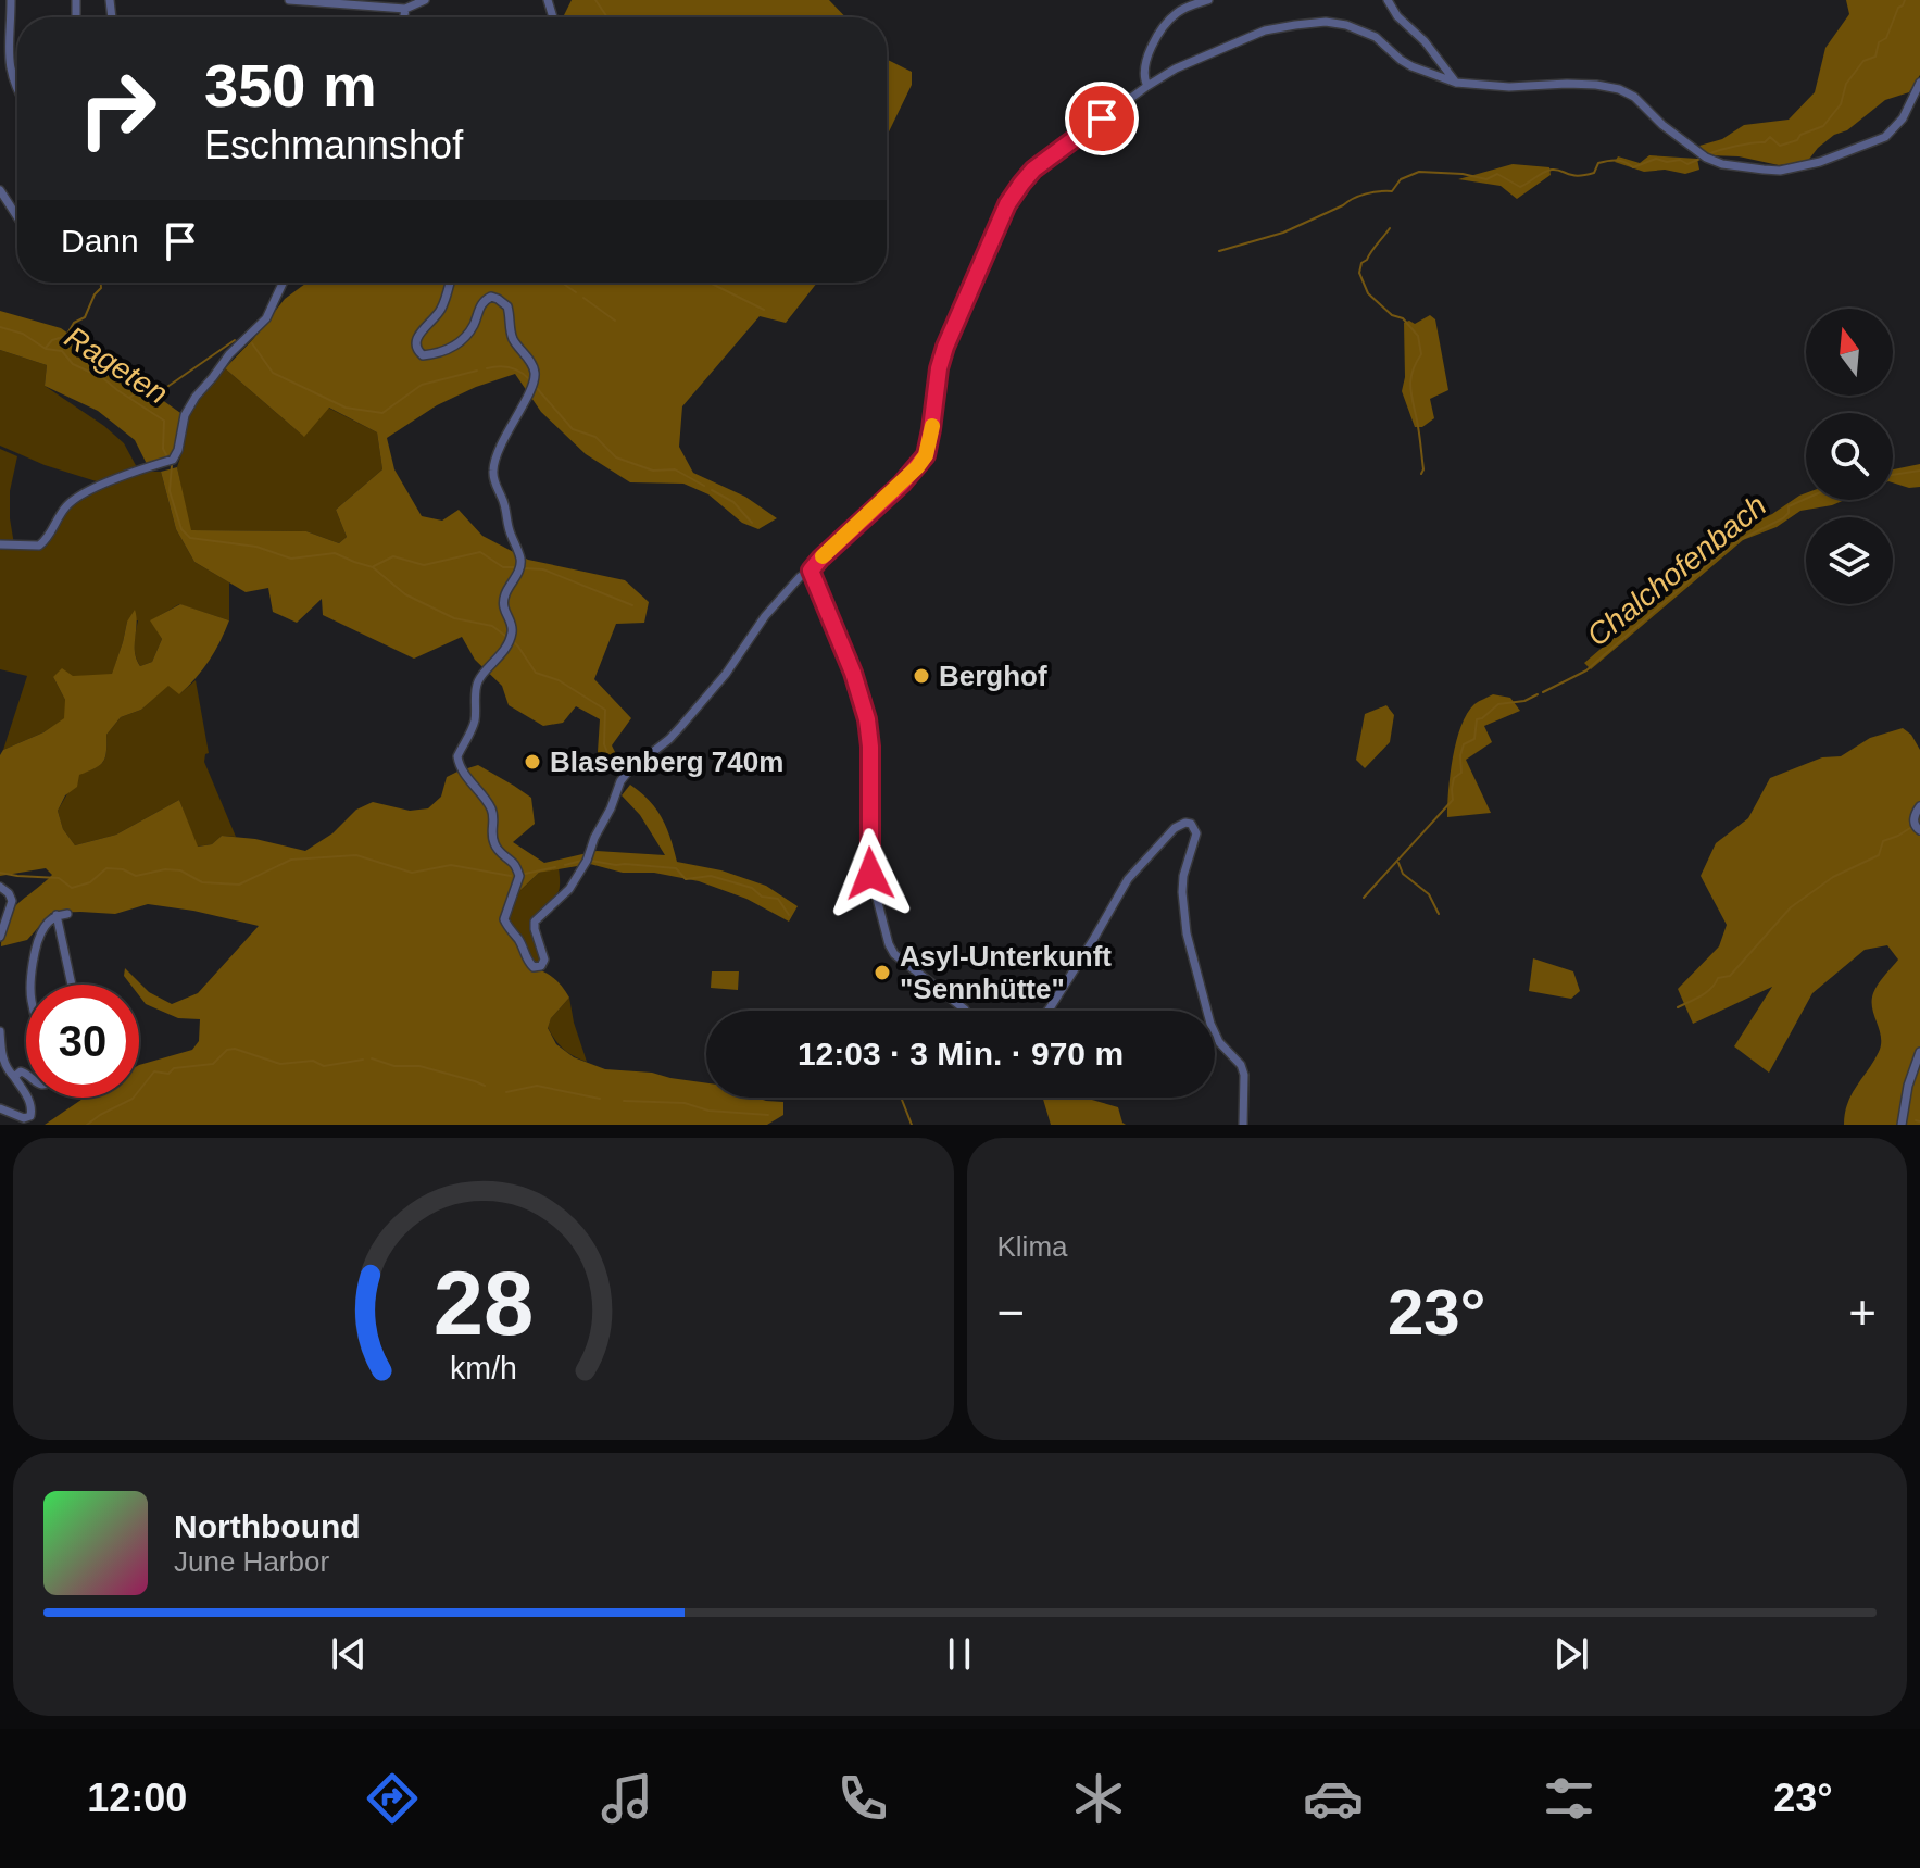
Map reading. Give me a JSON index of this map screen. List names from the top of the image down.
{
  "water": ["Rageten", "Chalchofenbach"],
  "places": ["Berghof", "Blasenberg 740m", "Asyl-Unterkunft \"Sennhütte\""],
  "north": "top",
  "page": {
    "turn": ["350 m", "Eschmannshof"],
    "then": "Dann",
    "limit": "30",
    "trip": "12:03 · 3 Min. · 970 m",
    "tile": "Klima",
    "heat": ["−", "23°", "+"],
    "song": ["Northbound", "June Harbor"],
    "tabs": ["12:00", "23°"],
    "gauge": ["28", "km/h"]
  }
}
